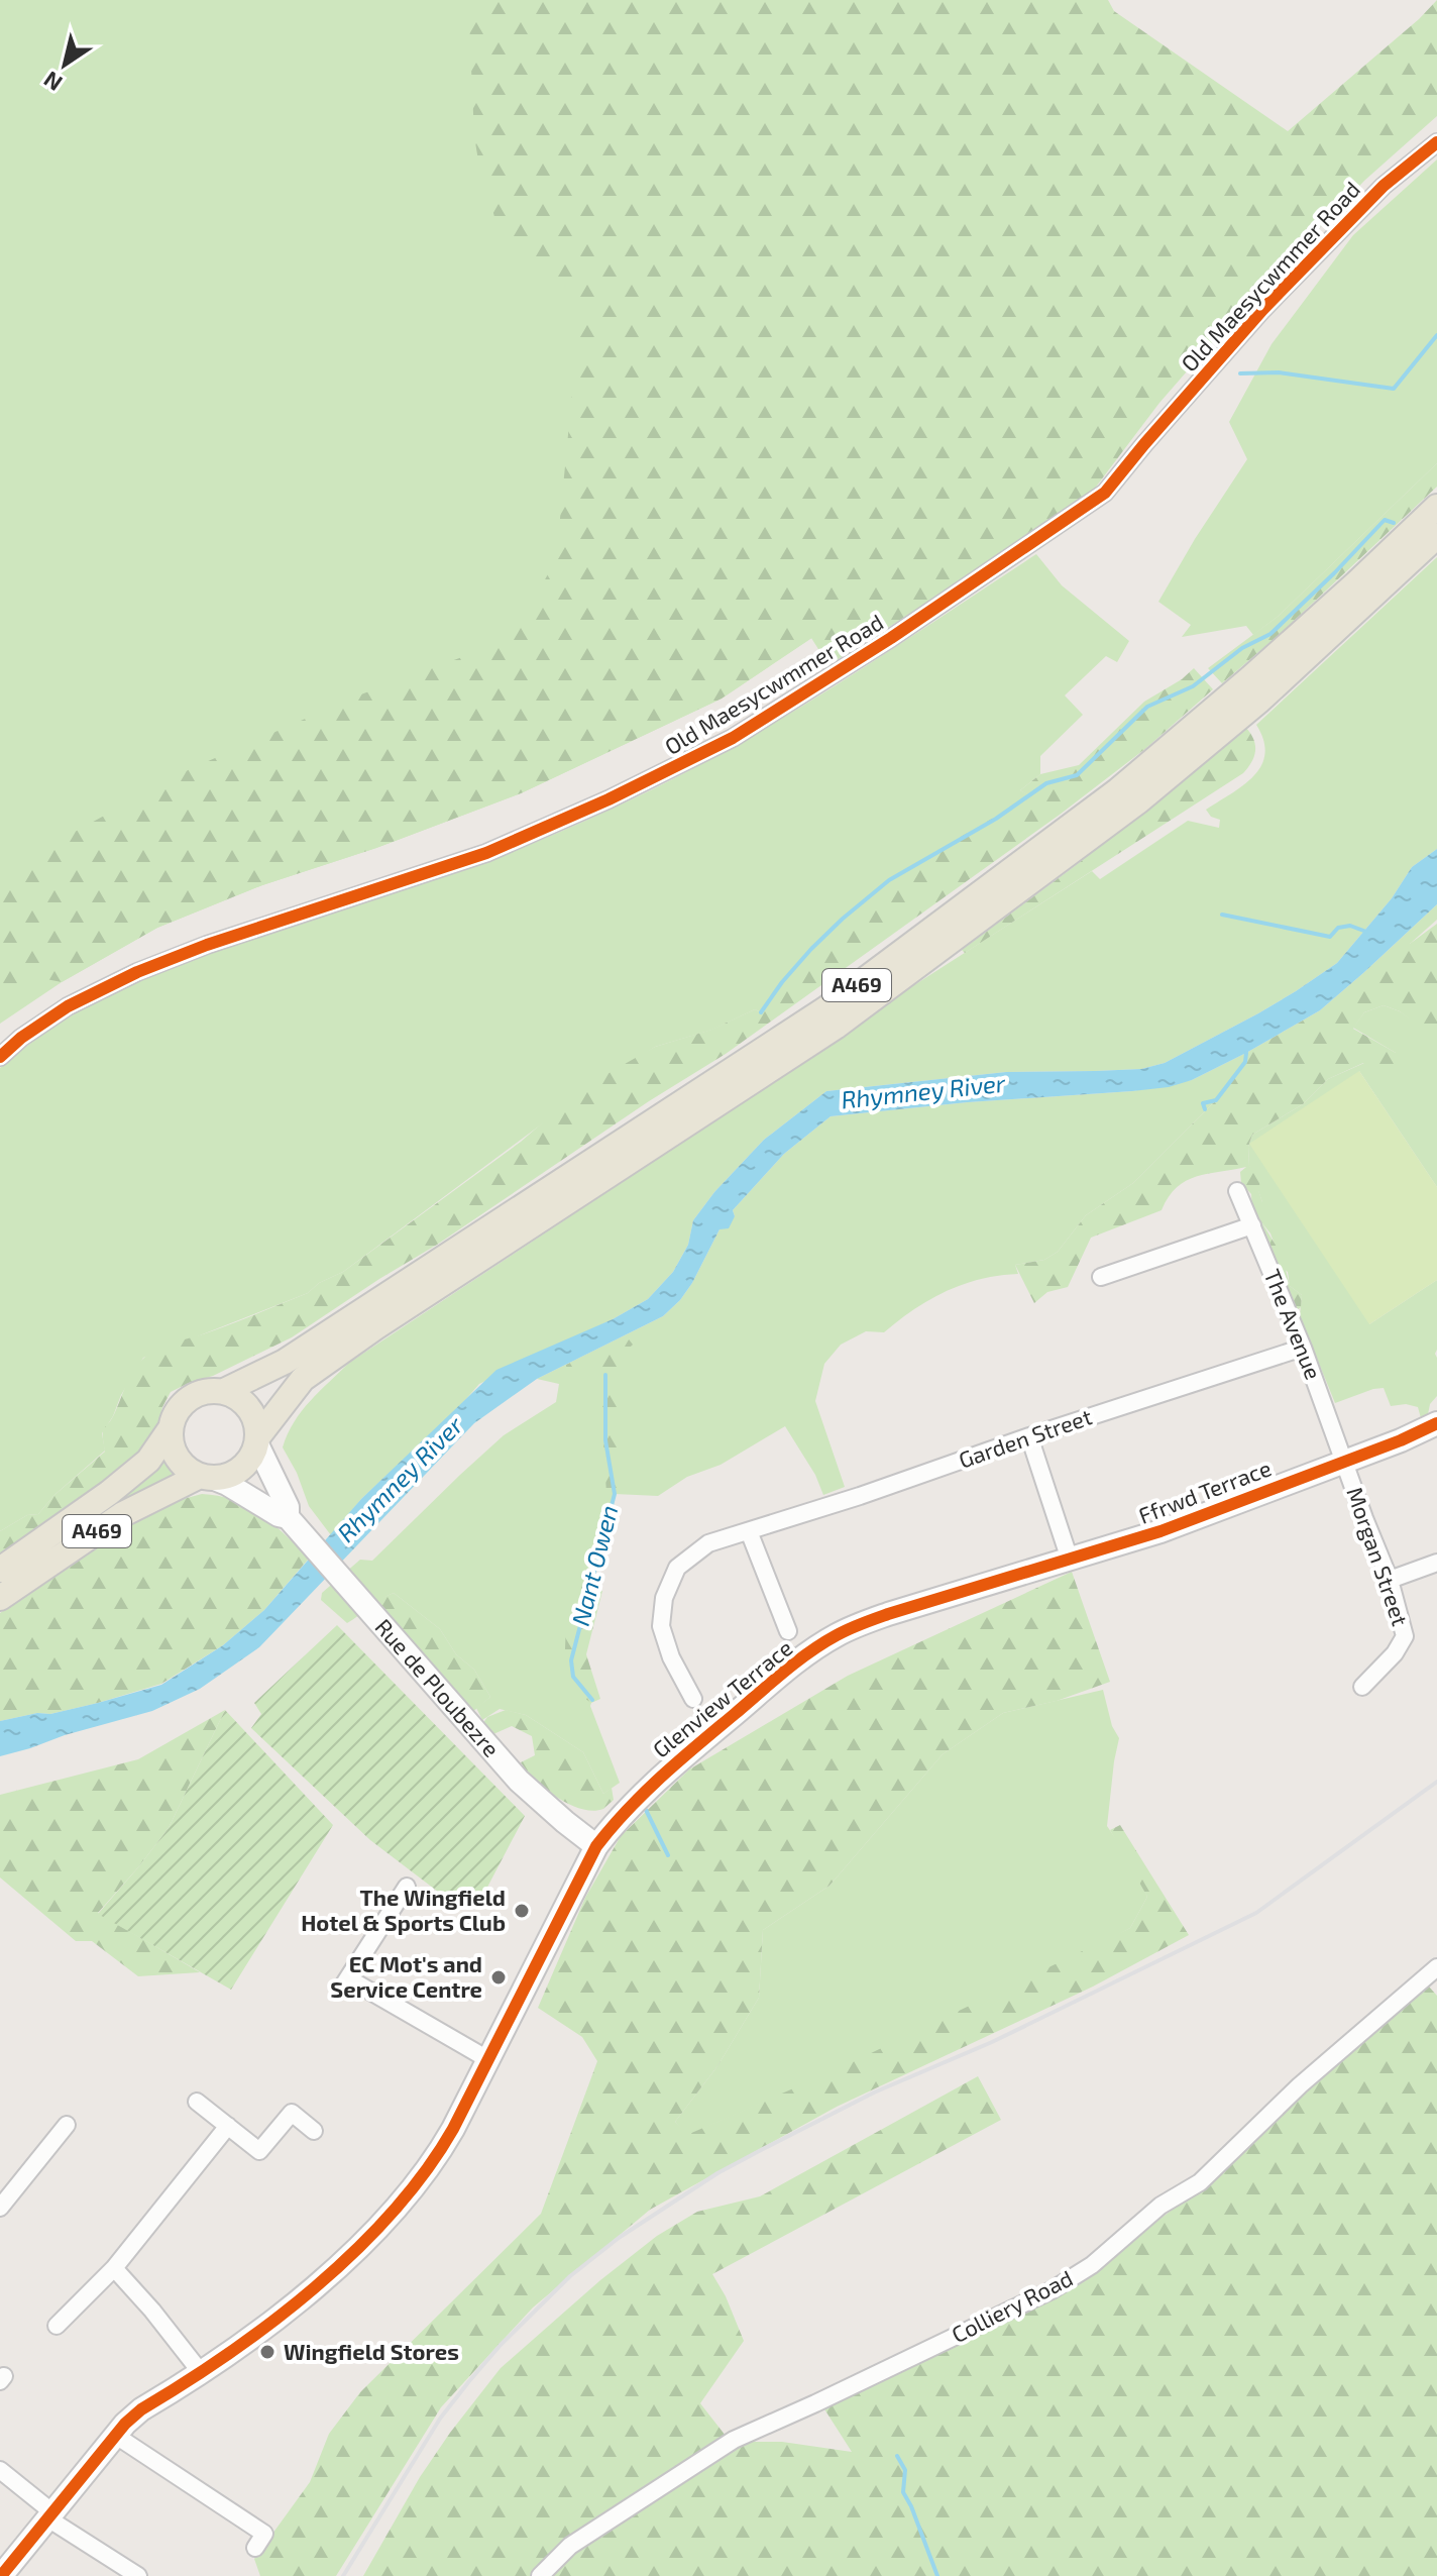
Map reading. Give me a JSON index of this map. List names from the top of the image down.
{
  "streets": {
    "main road": ["A469"],
    "street": [
      "Old Maesycwmmer Road",
      "The Avenue",
      "Garden Street",
      "Ffrwd Terrace",
      "Morgan Street",
      "Rue de Ploubezre",
      "Glenview Terrace",
      "Colliery Road"
    ]
  },
  "crossings": [
    ["A469", "Rue de Ploubezre"],
    ["The Avenue", "Garden Street"],
    ["The Avenue", "Ffrwd Terrace"],
    ["The Avenue", "Morgan Street"],
    ["Ffrwd Terrace", "Morgan Street"],
    ["Ffrwd Terrace", "Glenview Terrace"],
    ["Rue de Ploubezre", "Glenview Terrace"]
  ],
  "water": ["Rhymney River", "Nant Owen"],
  "places": ["The Wingfield Hotel & Sports Club", "EC Mot's and Service Centre", "Wingfield Stores"],
  "north": "bottom left"
}
